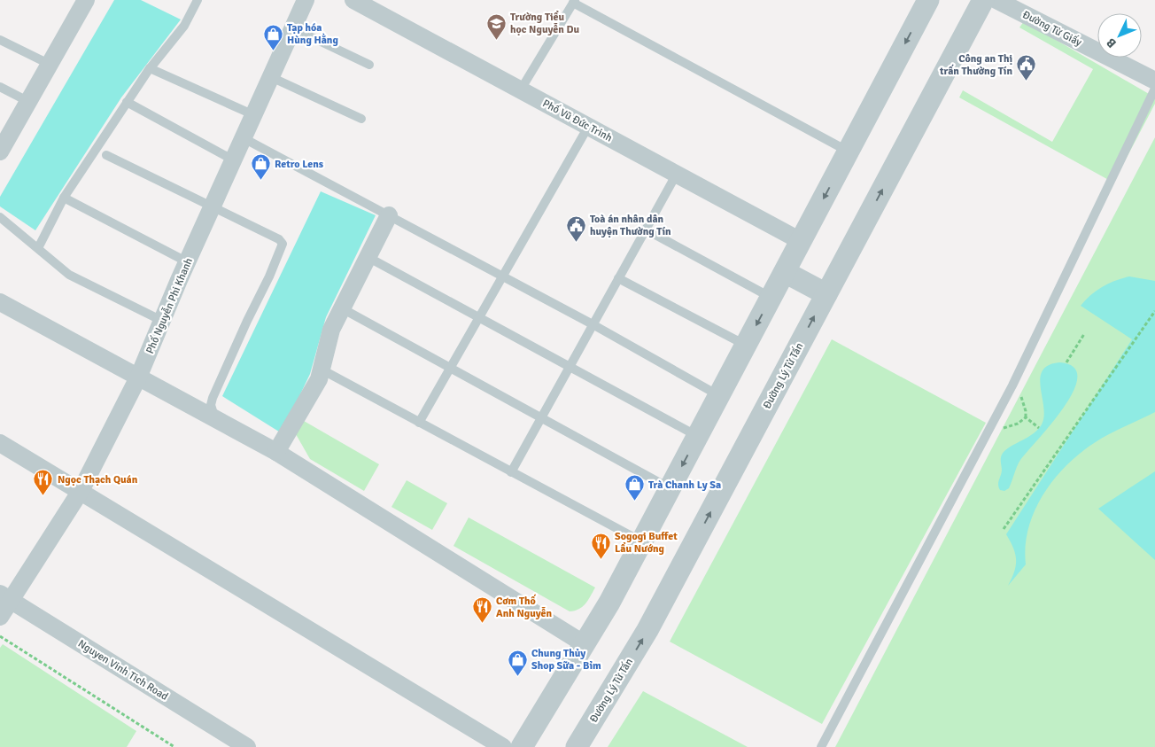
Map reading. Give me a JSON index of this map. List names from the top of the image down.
{
  "streets": {
    "street": [
      "Đường Từ Giấy",
      "Phố Vũ Đức Trinh",
      "Phố Nguyễn Phi Khanh",
      "Đường Lý Tử Tấn",
      "Nguyen Vinh Tich Road"
    ]
  },
  "crossings": [
    ["Phố Nguyễn Phi Khanh", "Nguyen Vinh Tich Road"]
  ],
  "places": {
    "school or university": ["Trường Tiểu học Nguyễn Du"],
    "shop": [
      "Tạp hóa Hùng Hằng",
      "Retro Lens",
      "Trà Chanh Ly Sa",
      "Chung Thủy Shop Sữa - Bỉm"
    ],
    "public building": ["Công an Thị trấn Thường Tín", "Toà án nhân dân huyện Thường Tín"],
    "restaurant": ["Ngọc Thạch Quán", "Sogogi Buffet Lẩu Nướng", "Cơm Thố Anh Nguyễn"]
  },
  "north": "bottom left"
}
